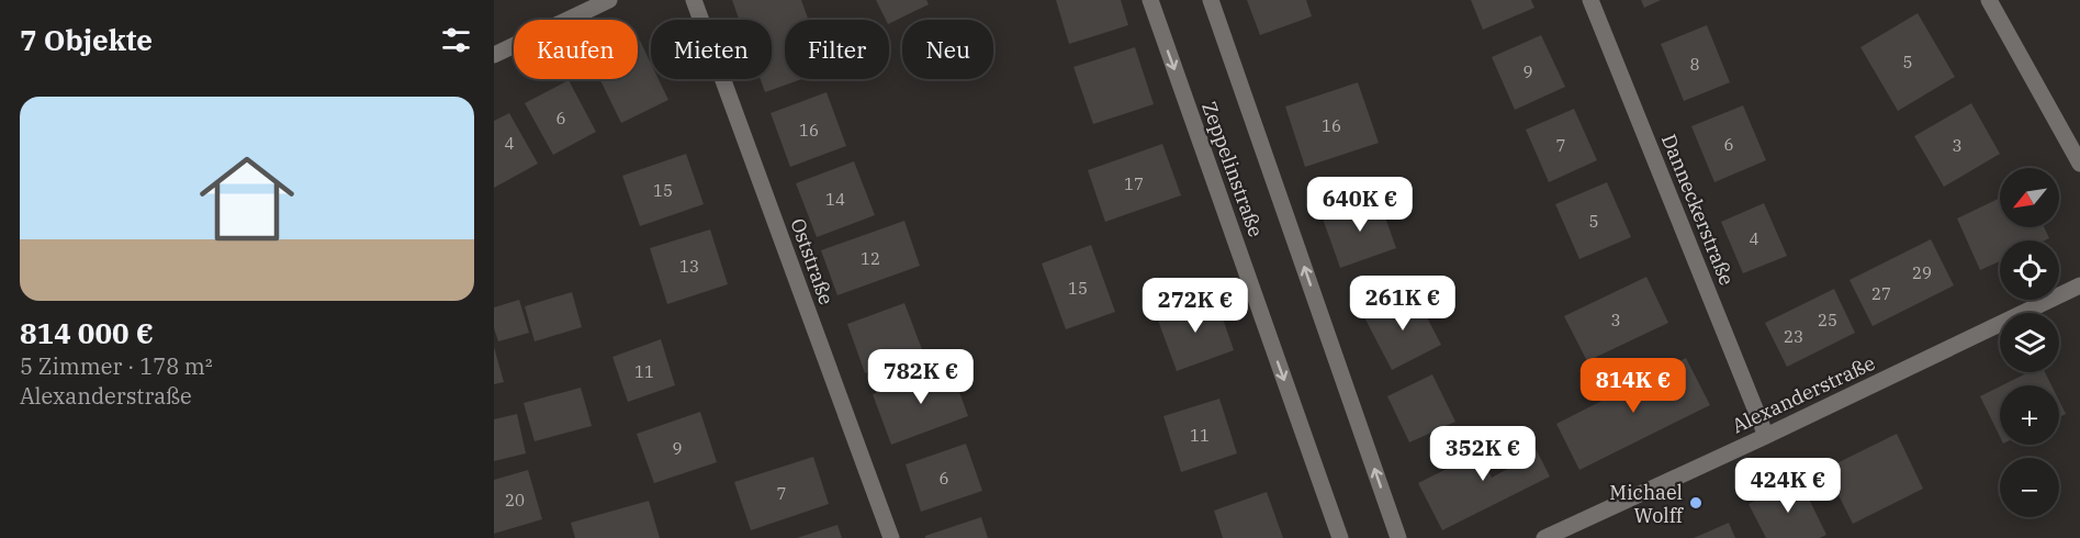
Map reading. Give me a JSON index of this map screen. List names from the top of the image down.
{
  "streets": {
    "street": [
      "Zeppelinstraße",
      "Danneckerstraße",
      "Oststraße",
      "Alexanderstraße"
    ]
  },
  "crossings": [
    ["Danneckerstraße", "Alexanderstraße"]
  ],
  "places": ["Michael Wolff"],
  "house_numbers": [
    "5",
    "8",
    "9",
    "6",
    "16",
    "16",
    "4",
    "6",
    "7",
    "3",
    "17",
    "15",
    "14",
    "5",
    "4",
    "12",
    "13",
    "29",
    "15",
    "27",
    "3",
    "25",
    "23",
    "11",
    "11",
    "9",
    "6",
    "7",
    "20"
  ],
  "north": "bottom left",
  "page": {
    "heading": "7 Objekte",
    "chip": [
      "Kaufen",
      "Mieten",
      "Filter",
      "Neu"
    ],
    "list": [
      {
        "name": "814 000 €",
        "note": "5 Zimmer · 178 m² · Alexanderstraße"
      }
    ],
    "map_buttons": ["+", "−"],
    "price": [
      "640K €",
      "261K €",
      "272K €",
      "782K €",
      "814K €",
      "352K €",
      "424K €"
    ]
  }
}
